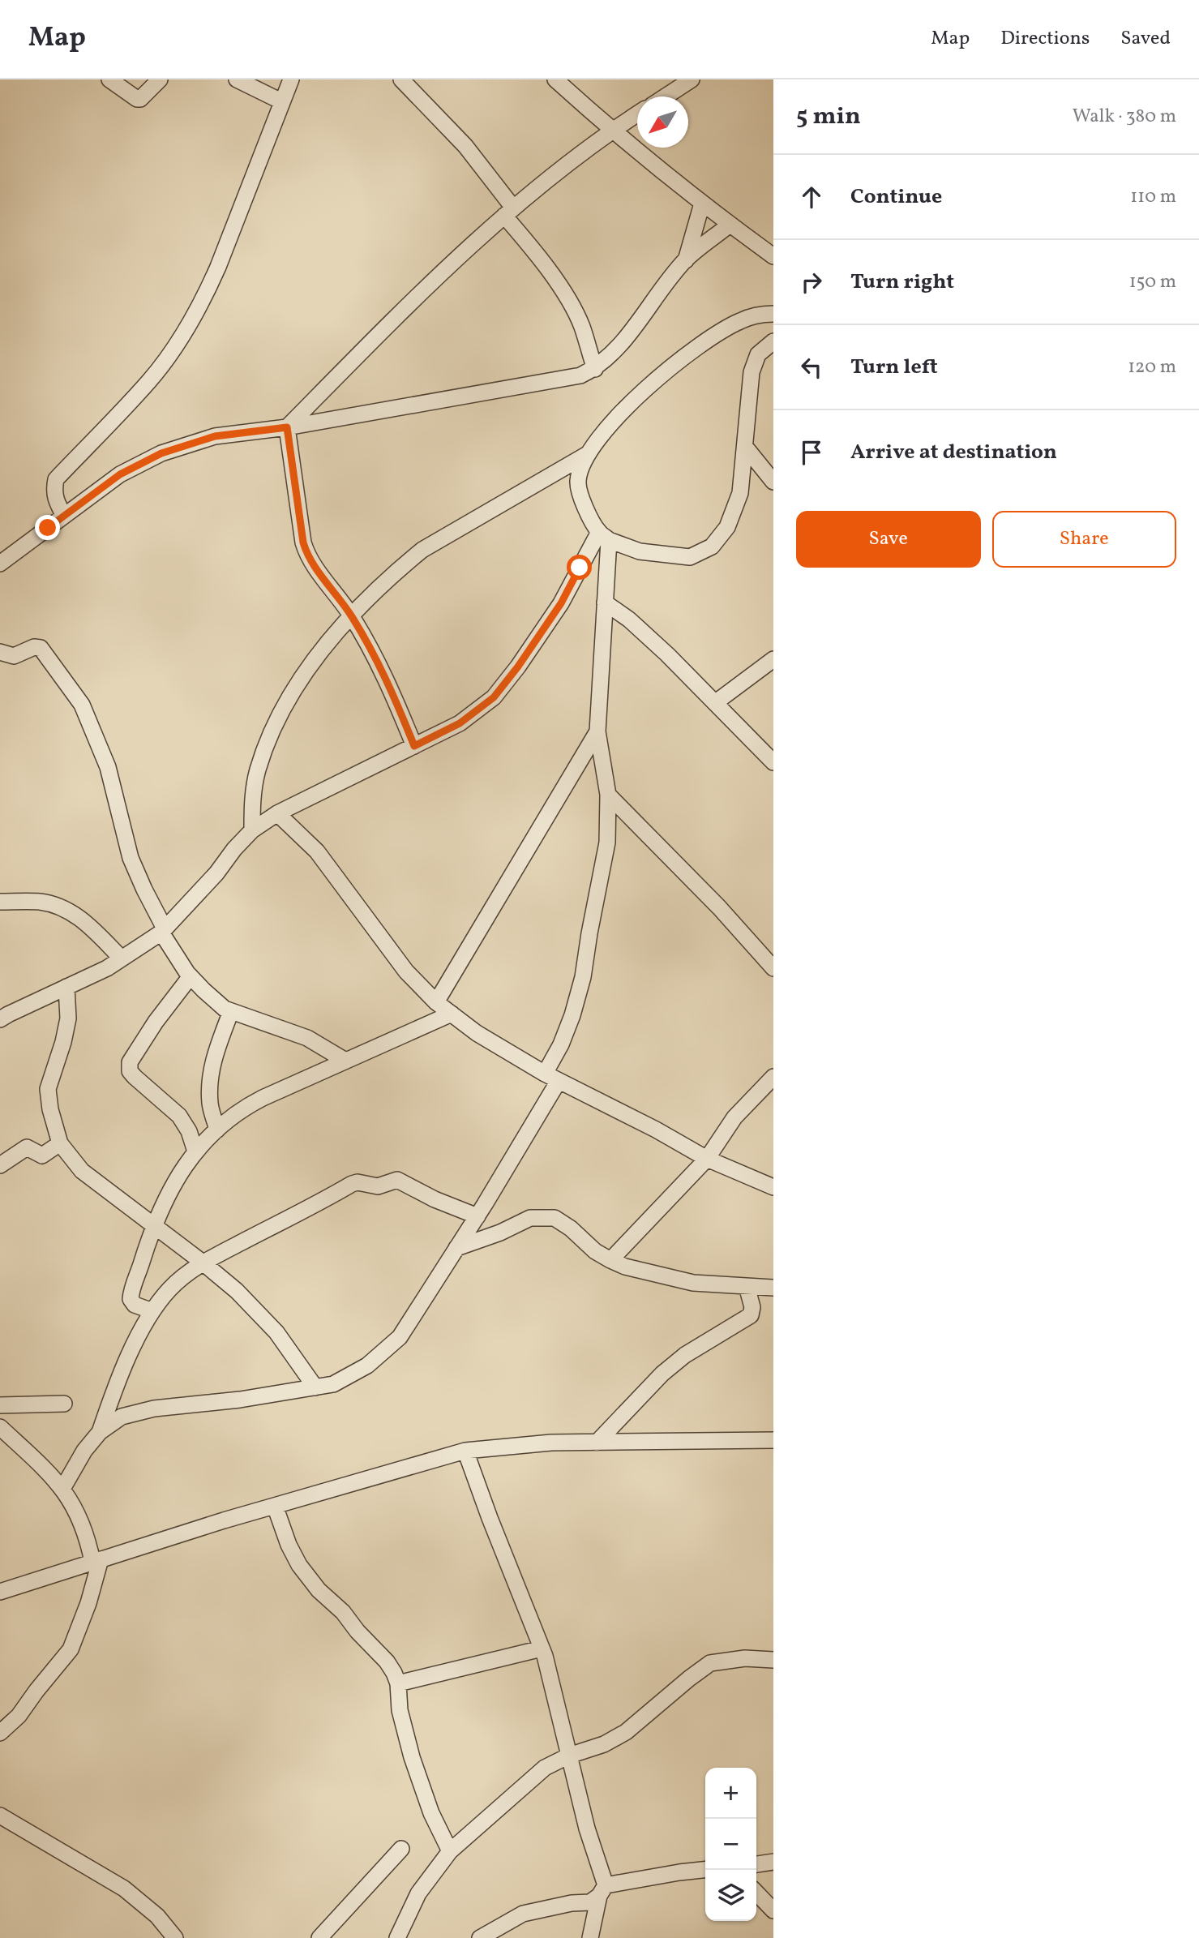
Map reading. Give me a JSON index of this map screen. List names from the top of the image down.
{
  "north": "bottom left",
  "page": {
    "header": "Map",
    "nav": ["Map", "Directions", "Saved"],
    "heading": ["5 min", "Walk · 380 m"],
    "list": [
      ["Continue", "110 m"],
      ["Turn right", "150 m"],
      ["Turn left", "120 m"],
      "Arrive at destination"
    ],
    "buttons": ["Save", "Share"],
    "map_buttons": ["+", "−"]
  }
}
